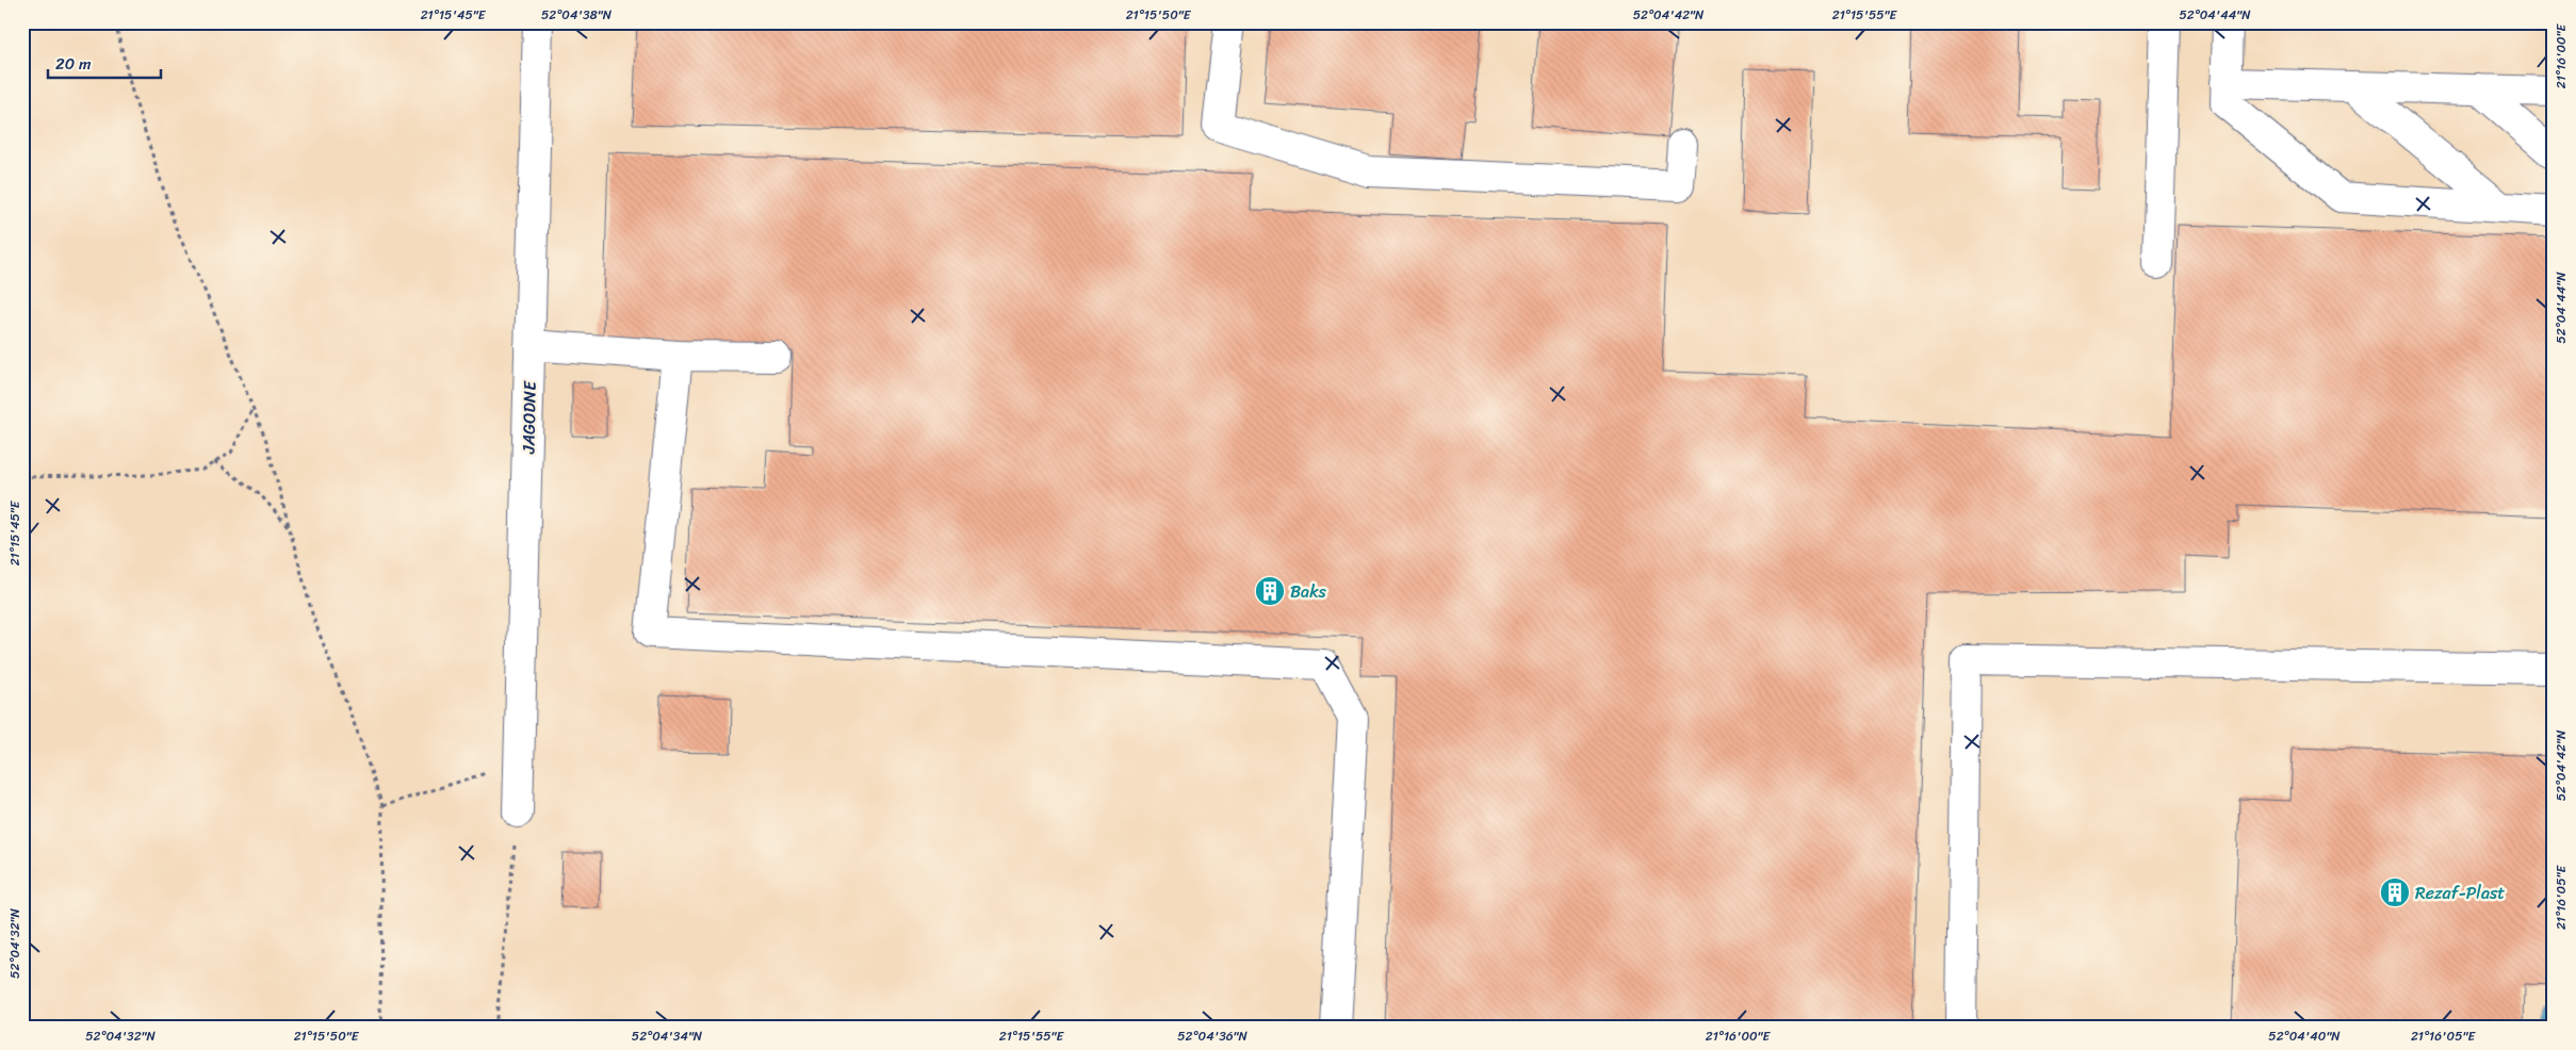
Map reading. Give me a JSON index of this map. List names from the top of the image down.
{
  "streets": {
    "street": ["JAGODNE"]
  },
  "places": {
    "building": ["Baks", "Rezaf-Plast"]
  },
  "scale_bar": "20 m",
  "coordinates": [
    "21°15'45\"E",
    "52°04'38\"N",
    "21°15'50\"E",
    "52°04'42\"N",
    "21°15'55\"E",
    "52°04'44\"N",
    "21°16'00\"E",
    "21°16'05\"E",
    "52°04'32\"N",
    "52°04'34\"N",
    "52°04'36\"N",
    "52°04'40\"N"
  ]
}
